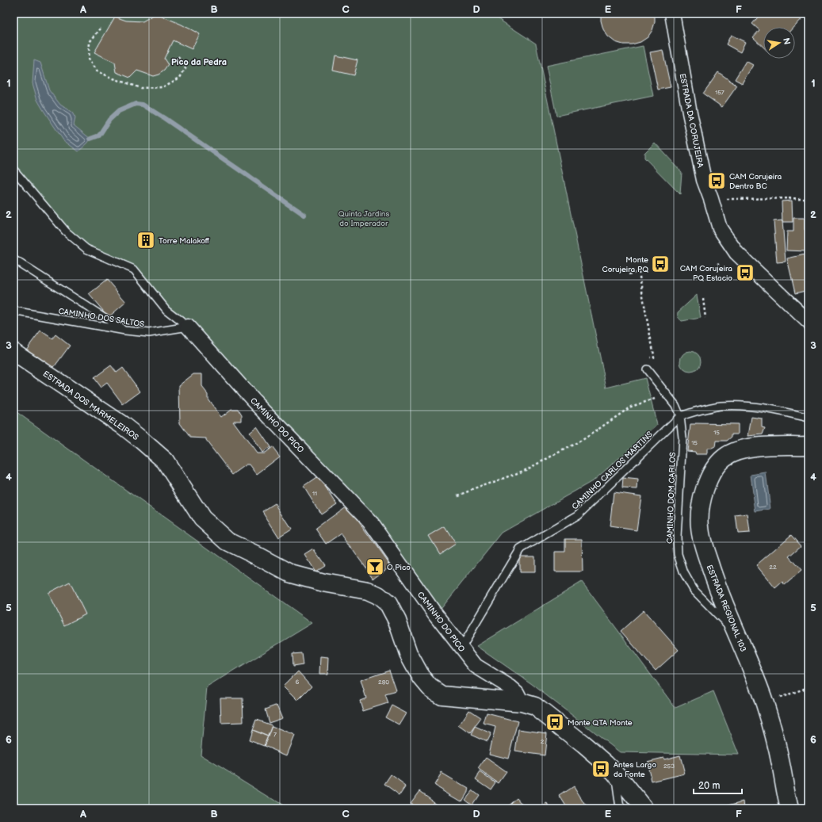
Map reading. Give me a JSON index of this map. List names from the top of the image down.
{
  "streets": {
    "main road": ["ESTRADA DOS MARMELEIROS", "ESTRADA REGIONAL 103"],
    "street": ["ESTRADA DA CORUJEIRA", "CAMINHO DO PICO"],
    "lane": ["CAMINHO DOS SALTOS", "CAMINHO CARLOS MARTINS", "CAMINHO DOM CARLOS"]
  },
  "crossings": [
    ["CAMINHO DOS SALTOS", "CAMINHO DO PICO"],
    ["ESTRADA DOS MARMELEIROS", "CAMINHO DO PICO"],
    ["CAMINHO DO PICO", "CAMINHO CARLOS MARTINS"],
    ["CAMINHO CARLOS MARTINS", "CAMINHO DOM CARLOS"],
    ["CAMINHO DOM CARLOS", "ESTRADA REGIONAL 103"]
  ],
  "districts": ["Pico da Pedra"],
  "parks": ["Quinta Jardins do Imperador"],
  "places": {
    "bus stop": [
      "CAM Corujeira Dentro BC",
      "Monte Corujeira PQ",
      "CAM Corujeira PQ Estacio",
      "Monte QTA Monte",
      "Antes Largo da Fonte"
    ],
    "building": ["Torre Malakoff"],
    "bar": ["O Pico"]
  },
  "house_numbers": [
    "157",
    "15",
    "15",
    "11",
    "22",
    "6",
    "280",
    "7",
    "2",
    "253"
  ],
  "scale_bar": "20 m",
  "north": "right",
  "grid": {
    "columns": [
      "A",
      "B",
      "C",
      "D",
      "E",
      "F"
    ],
    "rows": [
      "1",
      "2",
      "3",
      "4",
      "5",
      "6"
    ]
  }
}
